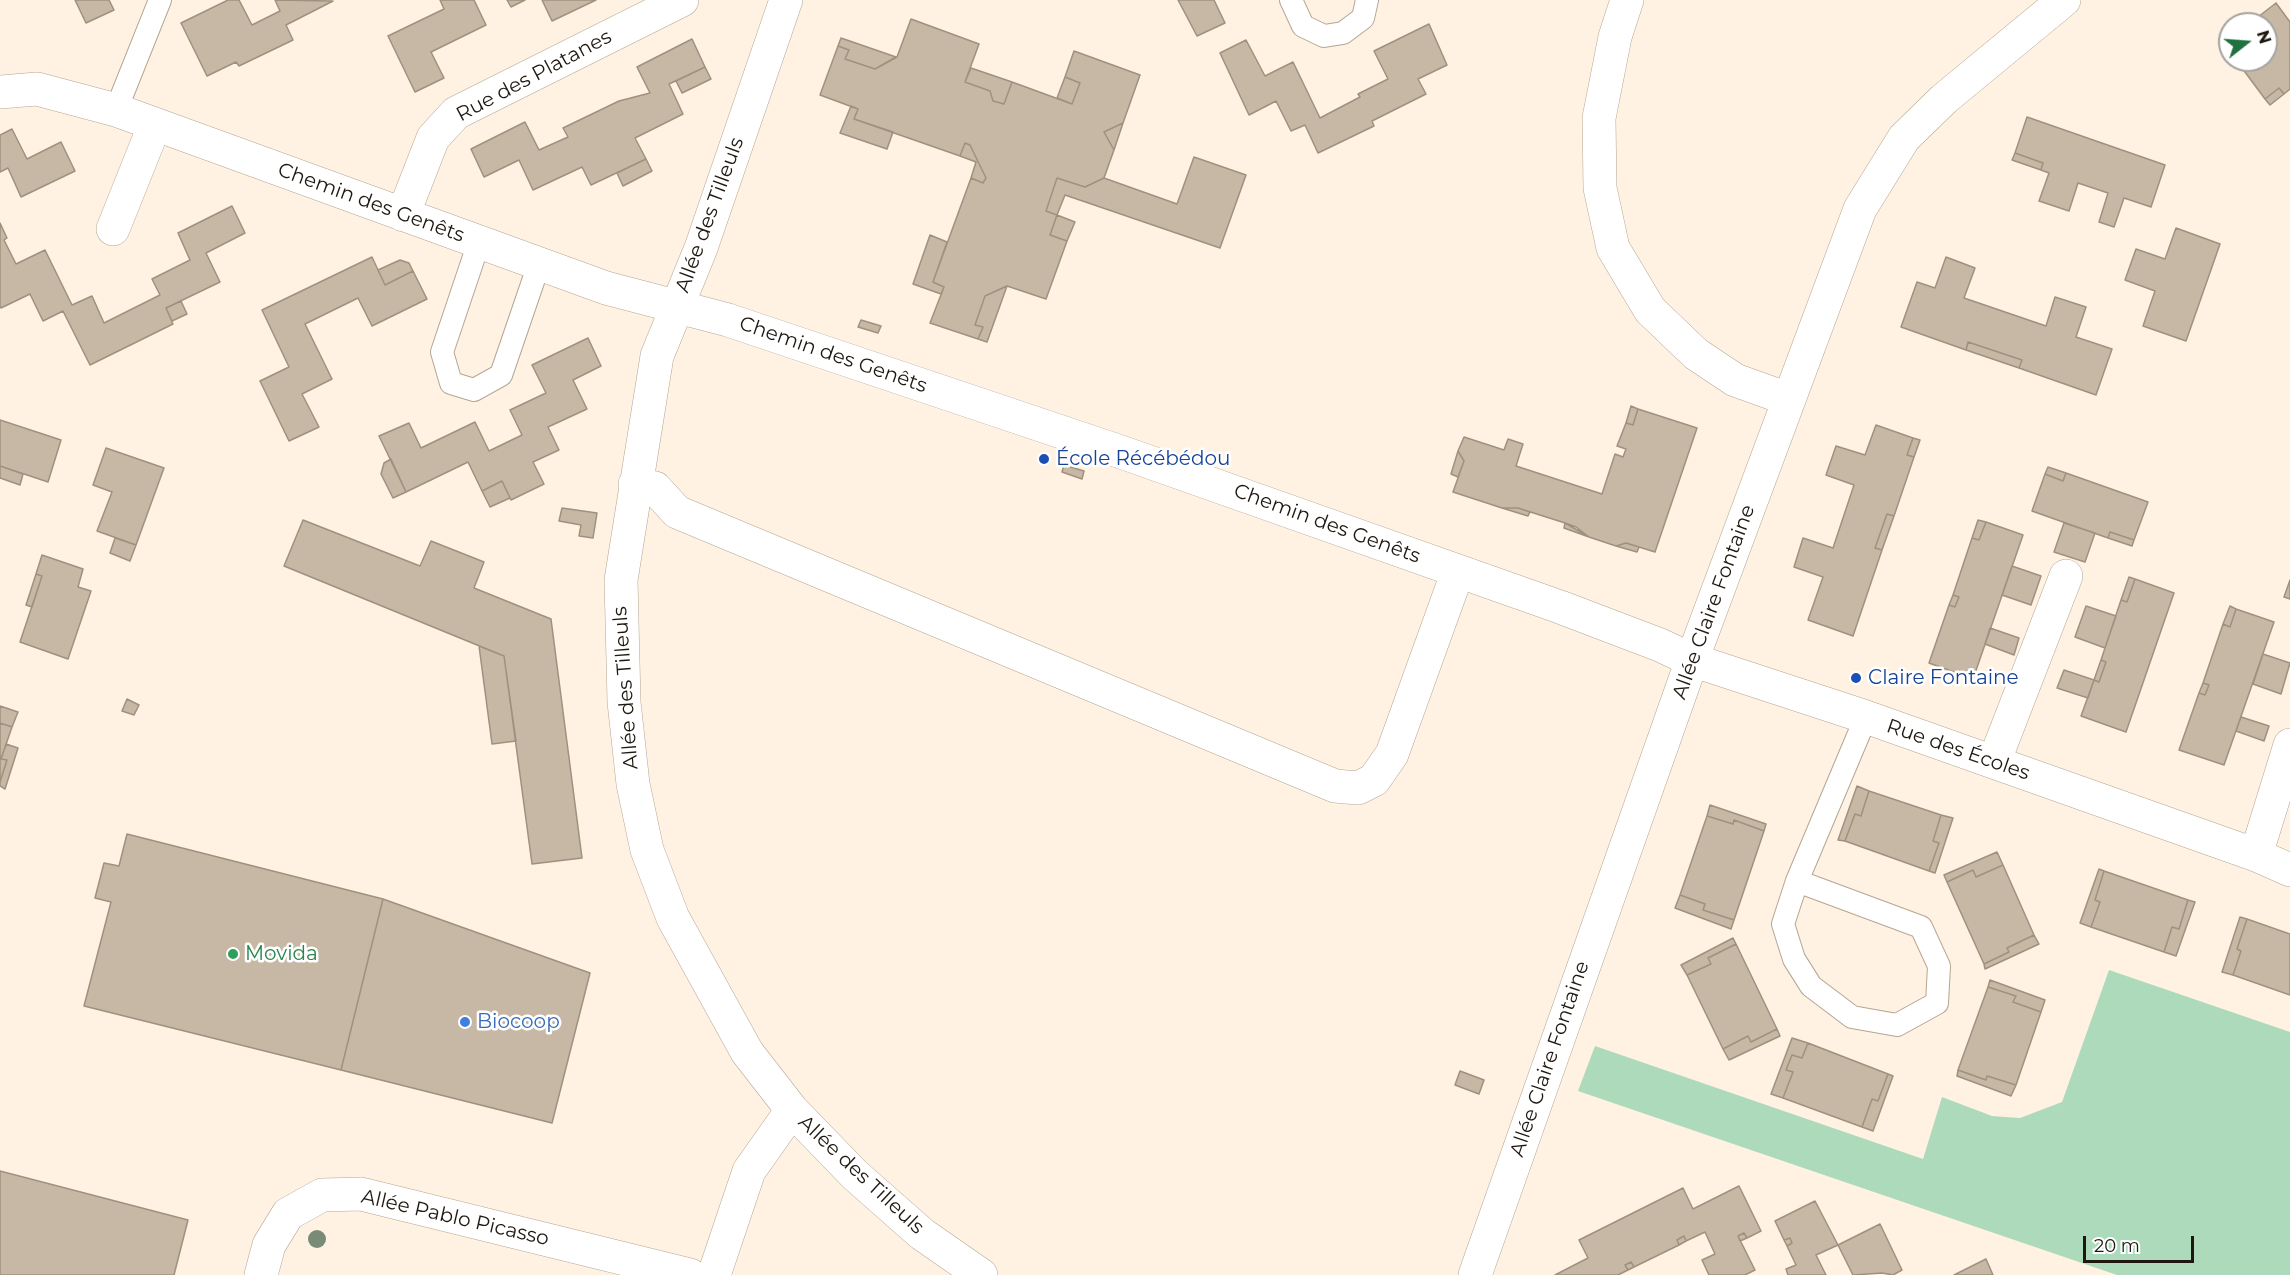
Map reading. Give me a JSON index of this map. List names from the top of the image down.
{
  "streets": {
    "street": [
      "Rue des Platanes",
      "Chemin des Genêts",
      "Allée des Tilleuls",
      "Allée Claire Fontaine",
      "Rue des Écoles",
      "Allée Pablo Picasso"
    ]
  },
  "crossings": [
    ["Rue des Platanes", "Chemin des Genêts"],
    ["Chemin des Genêts", "Allée des Tilleuls"],
    ["Chemin des Genêts", "Rue des Écoles"],
    ["Allée Claire Fontaine", "Rue des Écoles"]
  ],
  "places": [
    "École Récébédou",
    "Claire Fontaine",
    "Movida",
    "Biocoop"
  ],
  "scale_bar": "20 m",
  "north": "right"
}
